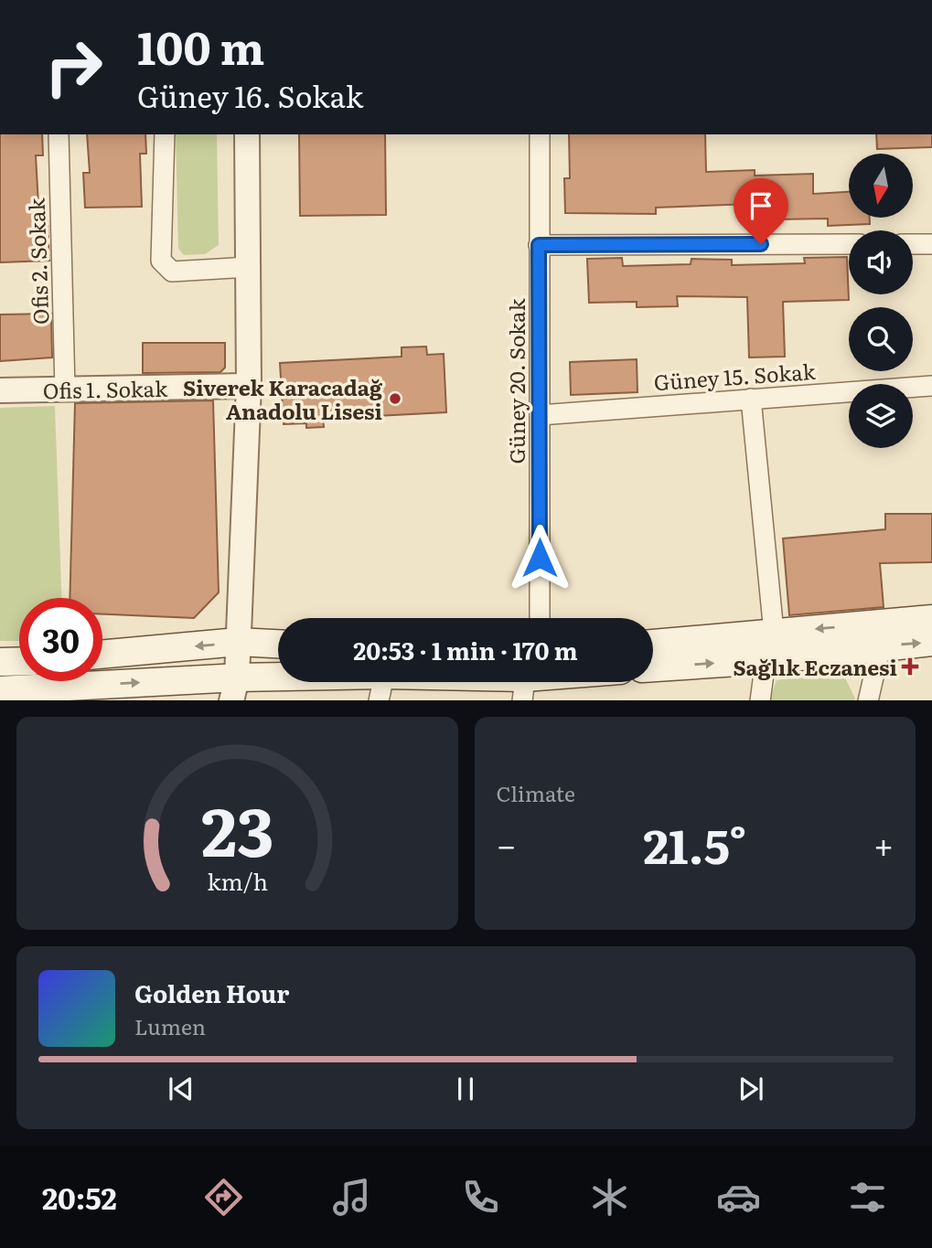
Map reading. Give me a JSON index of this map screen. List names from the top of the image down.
{
  "streets": {
    "street": [
      "Ofis 2. Sokak",
      "Güney 15. Sokak",
      "Güney 20. Sokak",
      "Ofis 1. Sokak"
    ]
  },
  "crossings": [
    ["Ofis 2. Sokak", "Ofis 1. Sokak"],
    ["Güney 15. Sokak", "Güney 20. Sokak"]
  ],
  "places": {
    "other": ["Siverek Karacadağ Anadolu Lisesi"],
    "health": ["Sağlık Eczanesi"]
  },
  "north": "bottom",
  "page": {
    "turn": ["100 m", "Güney 16. Sokak"],
    "limit": "30",
    "trip": "20:53 · 1 min · 170 m",
    "tile": "Climate",
    "heat": ["−", "21.5°", "+"],
    "song": ["Golden Hour", "Lumen"],
    "tabs": "20:52",
    "gauge": ["23", "km/h"]
  }
}
